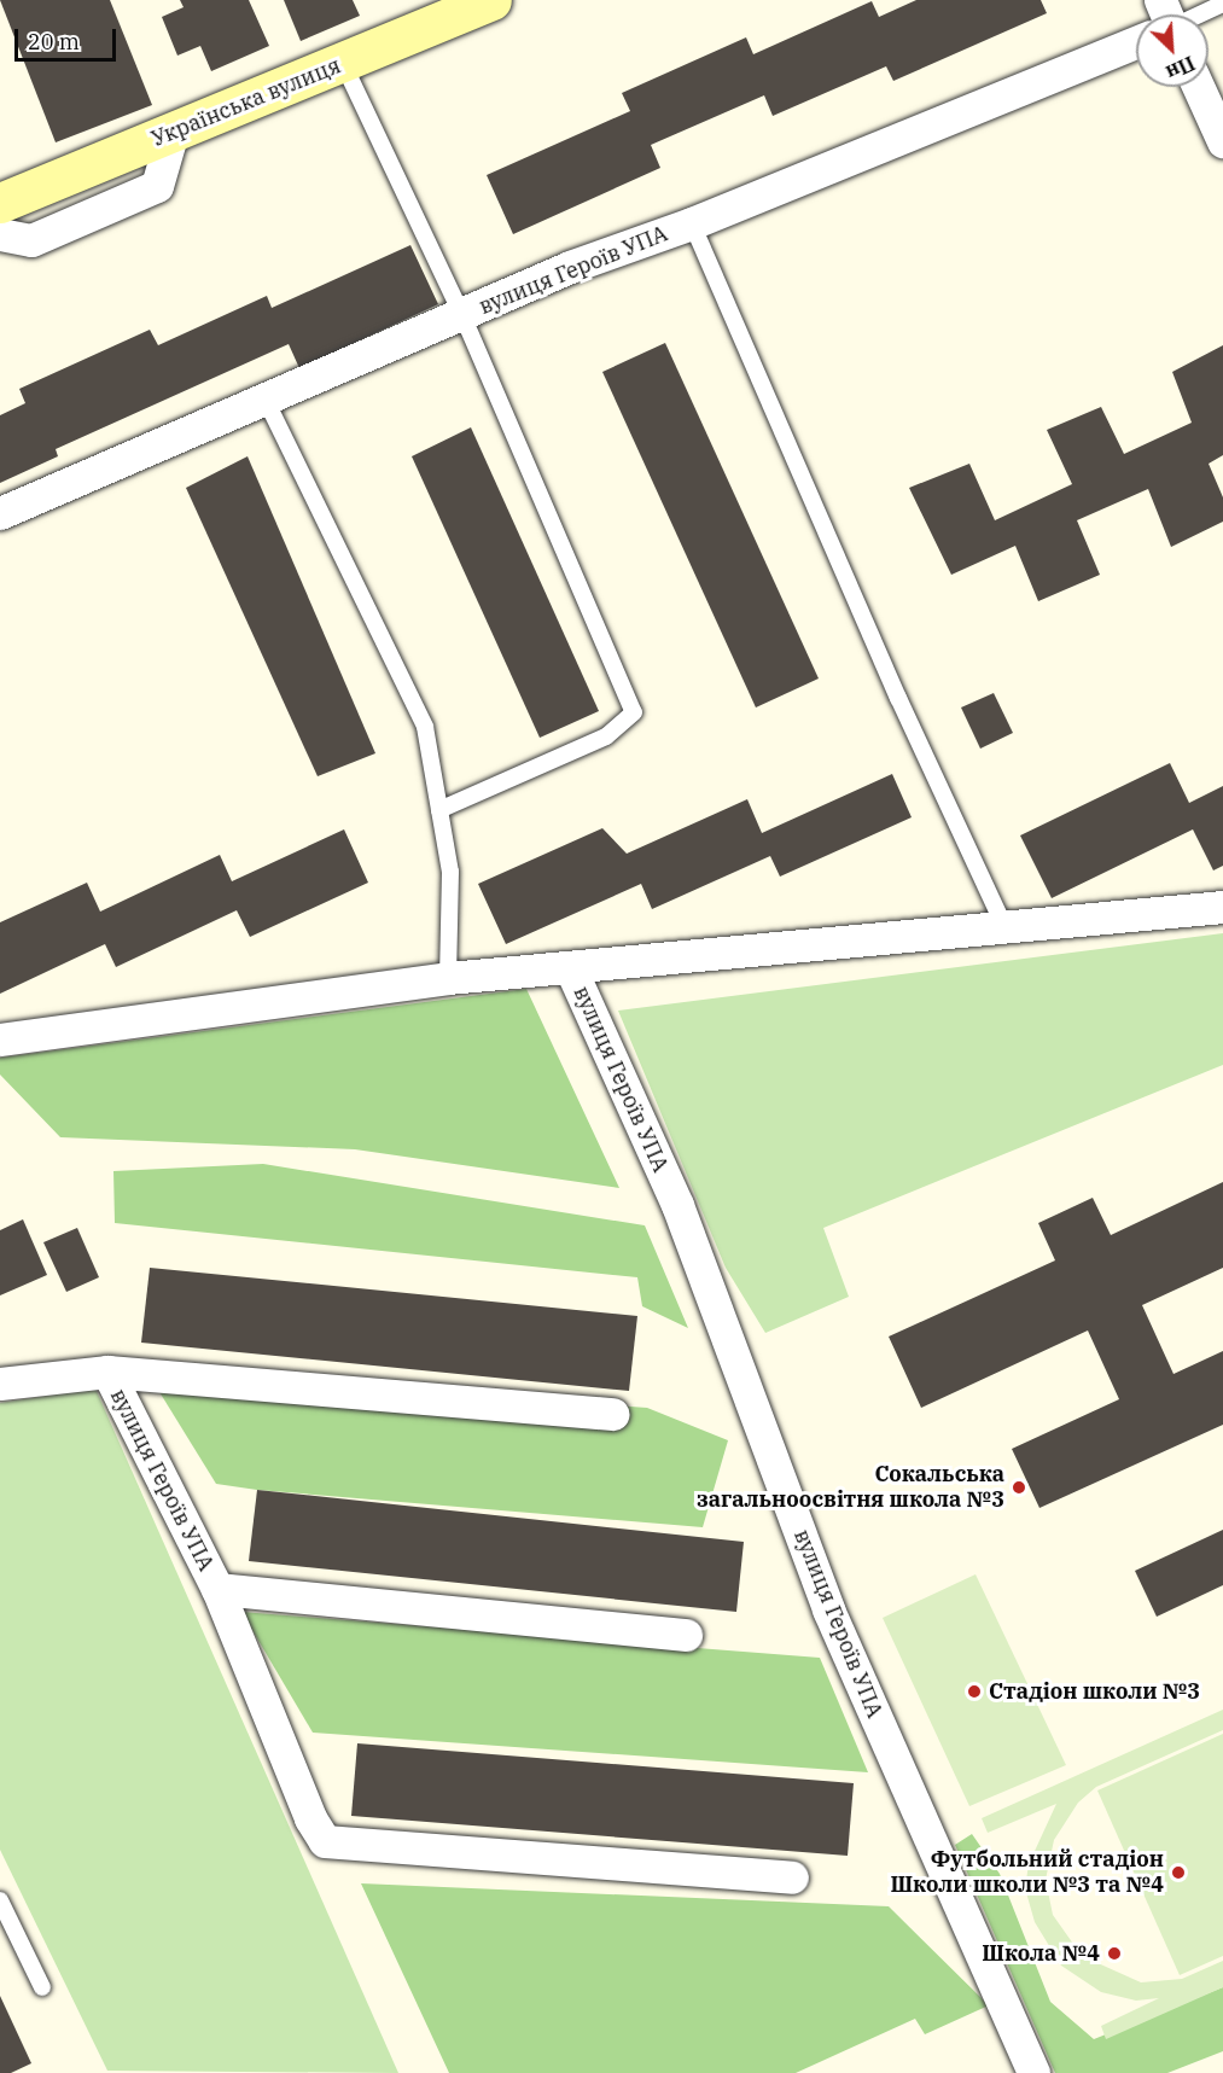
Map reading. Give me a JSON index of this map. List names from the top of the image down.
{
  "streets": {
    "street": ["Українська вулиця", "вулиця Героїв УПА"]
  },
  "places": [
    "Сокальська загальноосвітня школа №3",
    "Стадіон школи №3",
    "Футбольний стадіон Школи школи №3 та №4",
    "Школа №4"
  ],
  "scale_bar": "20 m",
  "north": "bottom right"
}
